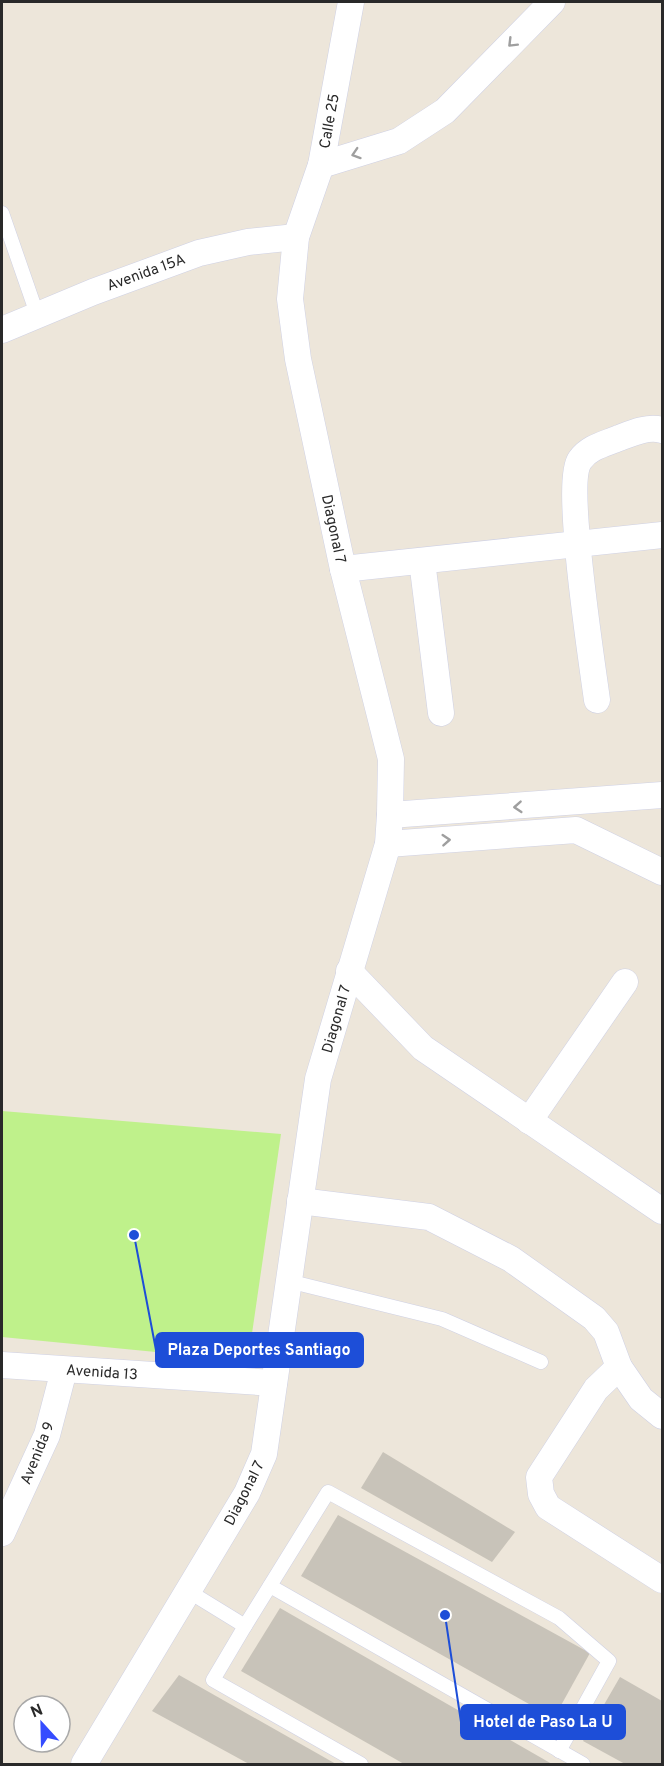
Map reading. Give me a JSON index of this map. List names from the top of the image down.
{
  "streets": {
    "street": [
      "Calle 25",
      "Avenida 15A",
      "Diagonal 7",
      "Avenida 13",
      "Avenida 9"
    ]
  },
  "crossings": [
    ["Calle 25", "Avenida 15A"],
    ["Calle 25", "Diagonal 7"],
    ["Avenida 15A", "Diagonal 7"],
    ["Diagonal 7", "Avenida 13"],
    ["Avenida 13", "Avenida 9"]
  ],
  "places": ["Plaza Deportes Santiago", "Hotel de Paso La U"],
  "north": "top"
}
